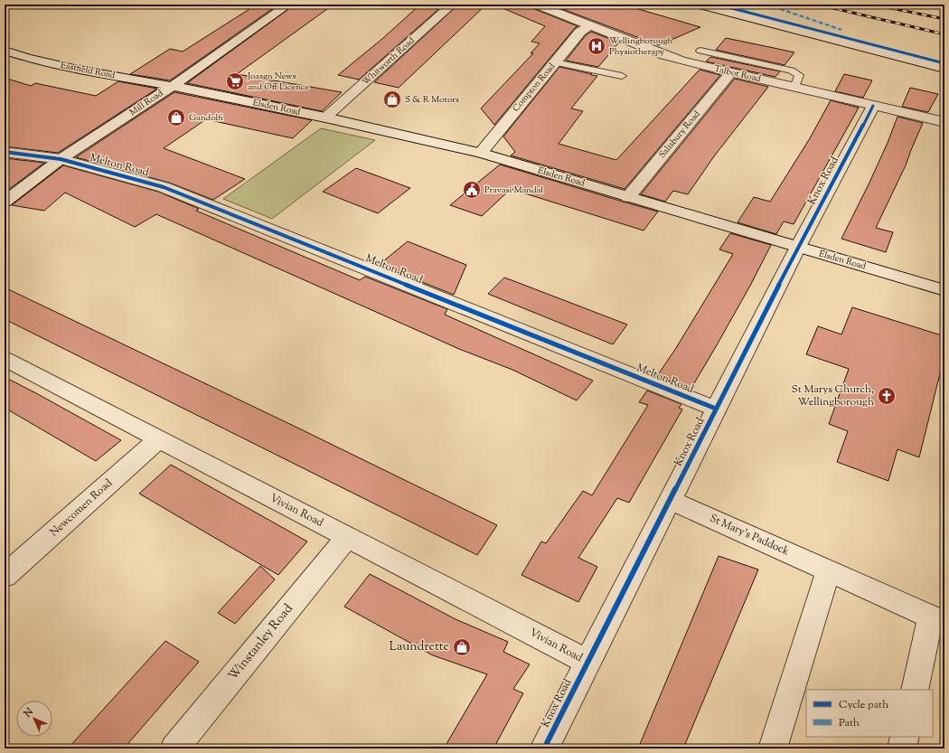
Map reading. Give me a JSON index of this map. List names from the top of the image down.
{
  "streets": {
    "street": [
      "Whitworth Road",
      "Eastfield Road",
      "Talbot Road",
      "Compton Road",
      "Mill Road",
      "Elsden Road",
      "Salisbury Road",
      "Melton Road",
      "Knox Road",
      "Newcomen Road",
      "Vivian Road",
      "St Mary's Paddock",
      "Winstanley Road"
    ]
  },
  "crossings": [
    ["Whitworth Road", "Elsden Road"],
    ["Eastfield Road", "Mill Road"],
    ["Eastfield Road", "Elsden Road"],
    ["Talbot Road", "Compton Road"],
    ["Talbot Road", "Salisbury Road"],
    ["Talbot Road", "Knox Road"],
    ["Compton Road", "Elsden Road"],
    ["Mill Road", "Elsden Road"],
    ["Mill Road", "Melton Road"],
    ["Elsden Road", "Salisbury Road"],
    ["Elsden Road", "Knox Road"],
    ["Melton Road", "Knox Road"],
    ["Knox Road", "Vivian Road"],
    ["Knox Road", "St Mary's Paddock"],
    ["Newcomen Road", "Vivian Road"],
    ["Vivian Road", "Winstanley Road"]
  ],
  "places": {
    "hospital": ["Wellingborough Physiotherapy"],
    "supermarket": ["Joasgn News and Off Licence"],
    "shop": ["S & R Motors", "Gandolfi", "Laundrette"],
    "public building": ["Pravasi Mandal"],
    "church": ["St Marys Church, Wellingborough"]
  },
  "legend": ["Cycle path", "Path"],
  "north": "top left"
}
